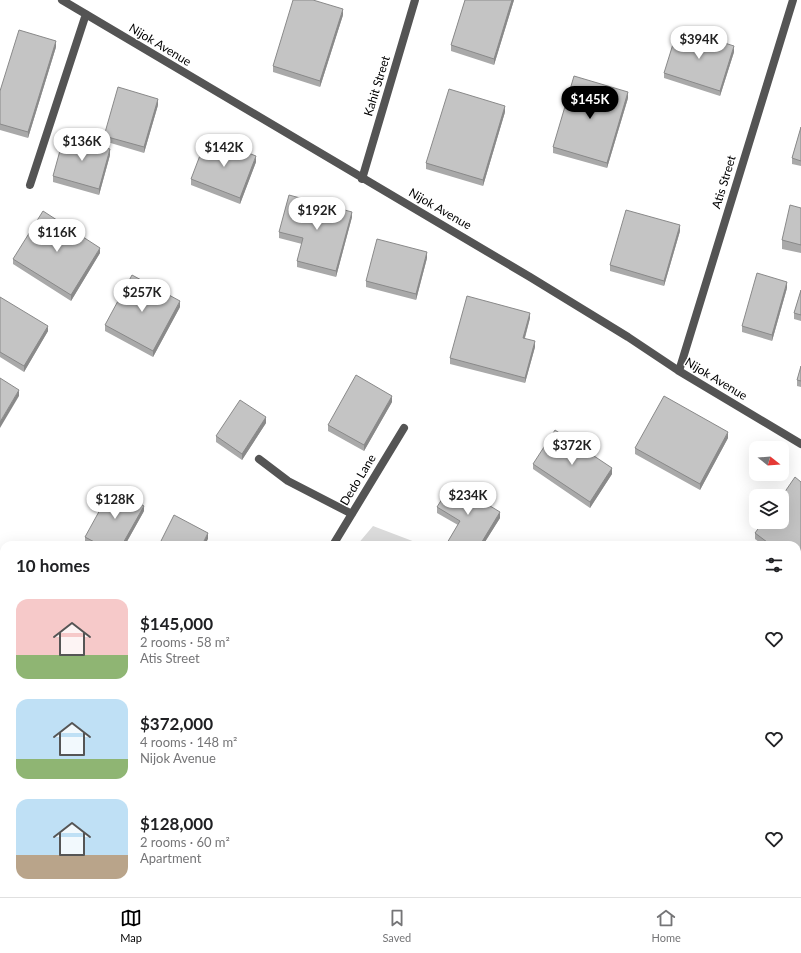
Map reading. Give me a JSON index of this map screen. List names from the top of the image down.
{
  "streets": {
    "street": [
      "Nijok Avenue",
      "Kahit Street",
      "Atis Street",
      "Dedo Lane"
    ]
  },
  "crossings": [
    ["Nijok Avenue", "Kahit Street"],
    ["Nijok Avenue", "Atis Street"]
  ],
  "north": "right",
  "page": {
    "price": [
      "$394K",
      "$145K",
      "$136K",
      "$142K",
      "$192K",
      "$116K",
      "$257K",
      "$372K",
      "$234K",
      "$128K"
    ],
    "heading": "10 homes",
    "list": [
      {
        "name": "$145,000",
        "note": "2 rooms · 58 m² · Atis Street"
      },
      {
        "name": "$372,000",
        "note": "4 rooms · 148 m² · Nijok Avenue"
      },
      {
        "name": "$128,000",
        "note": "2 rooms · 60 m² · Apartment"
      }
    ],
    "tabs": ["Map", "Saved", "Home"]
  }
}
